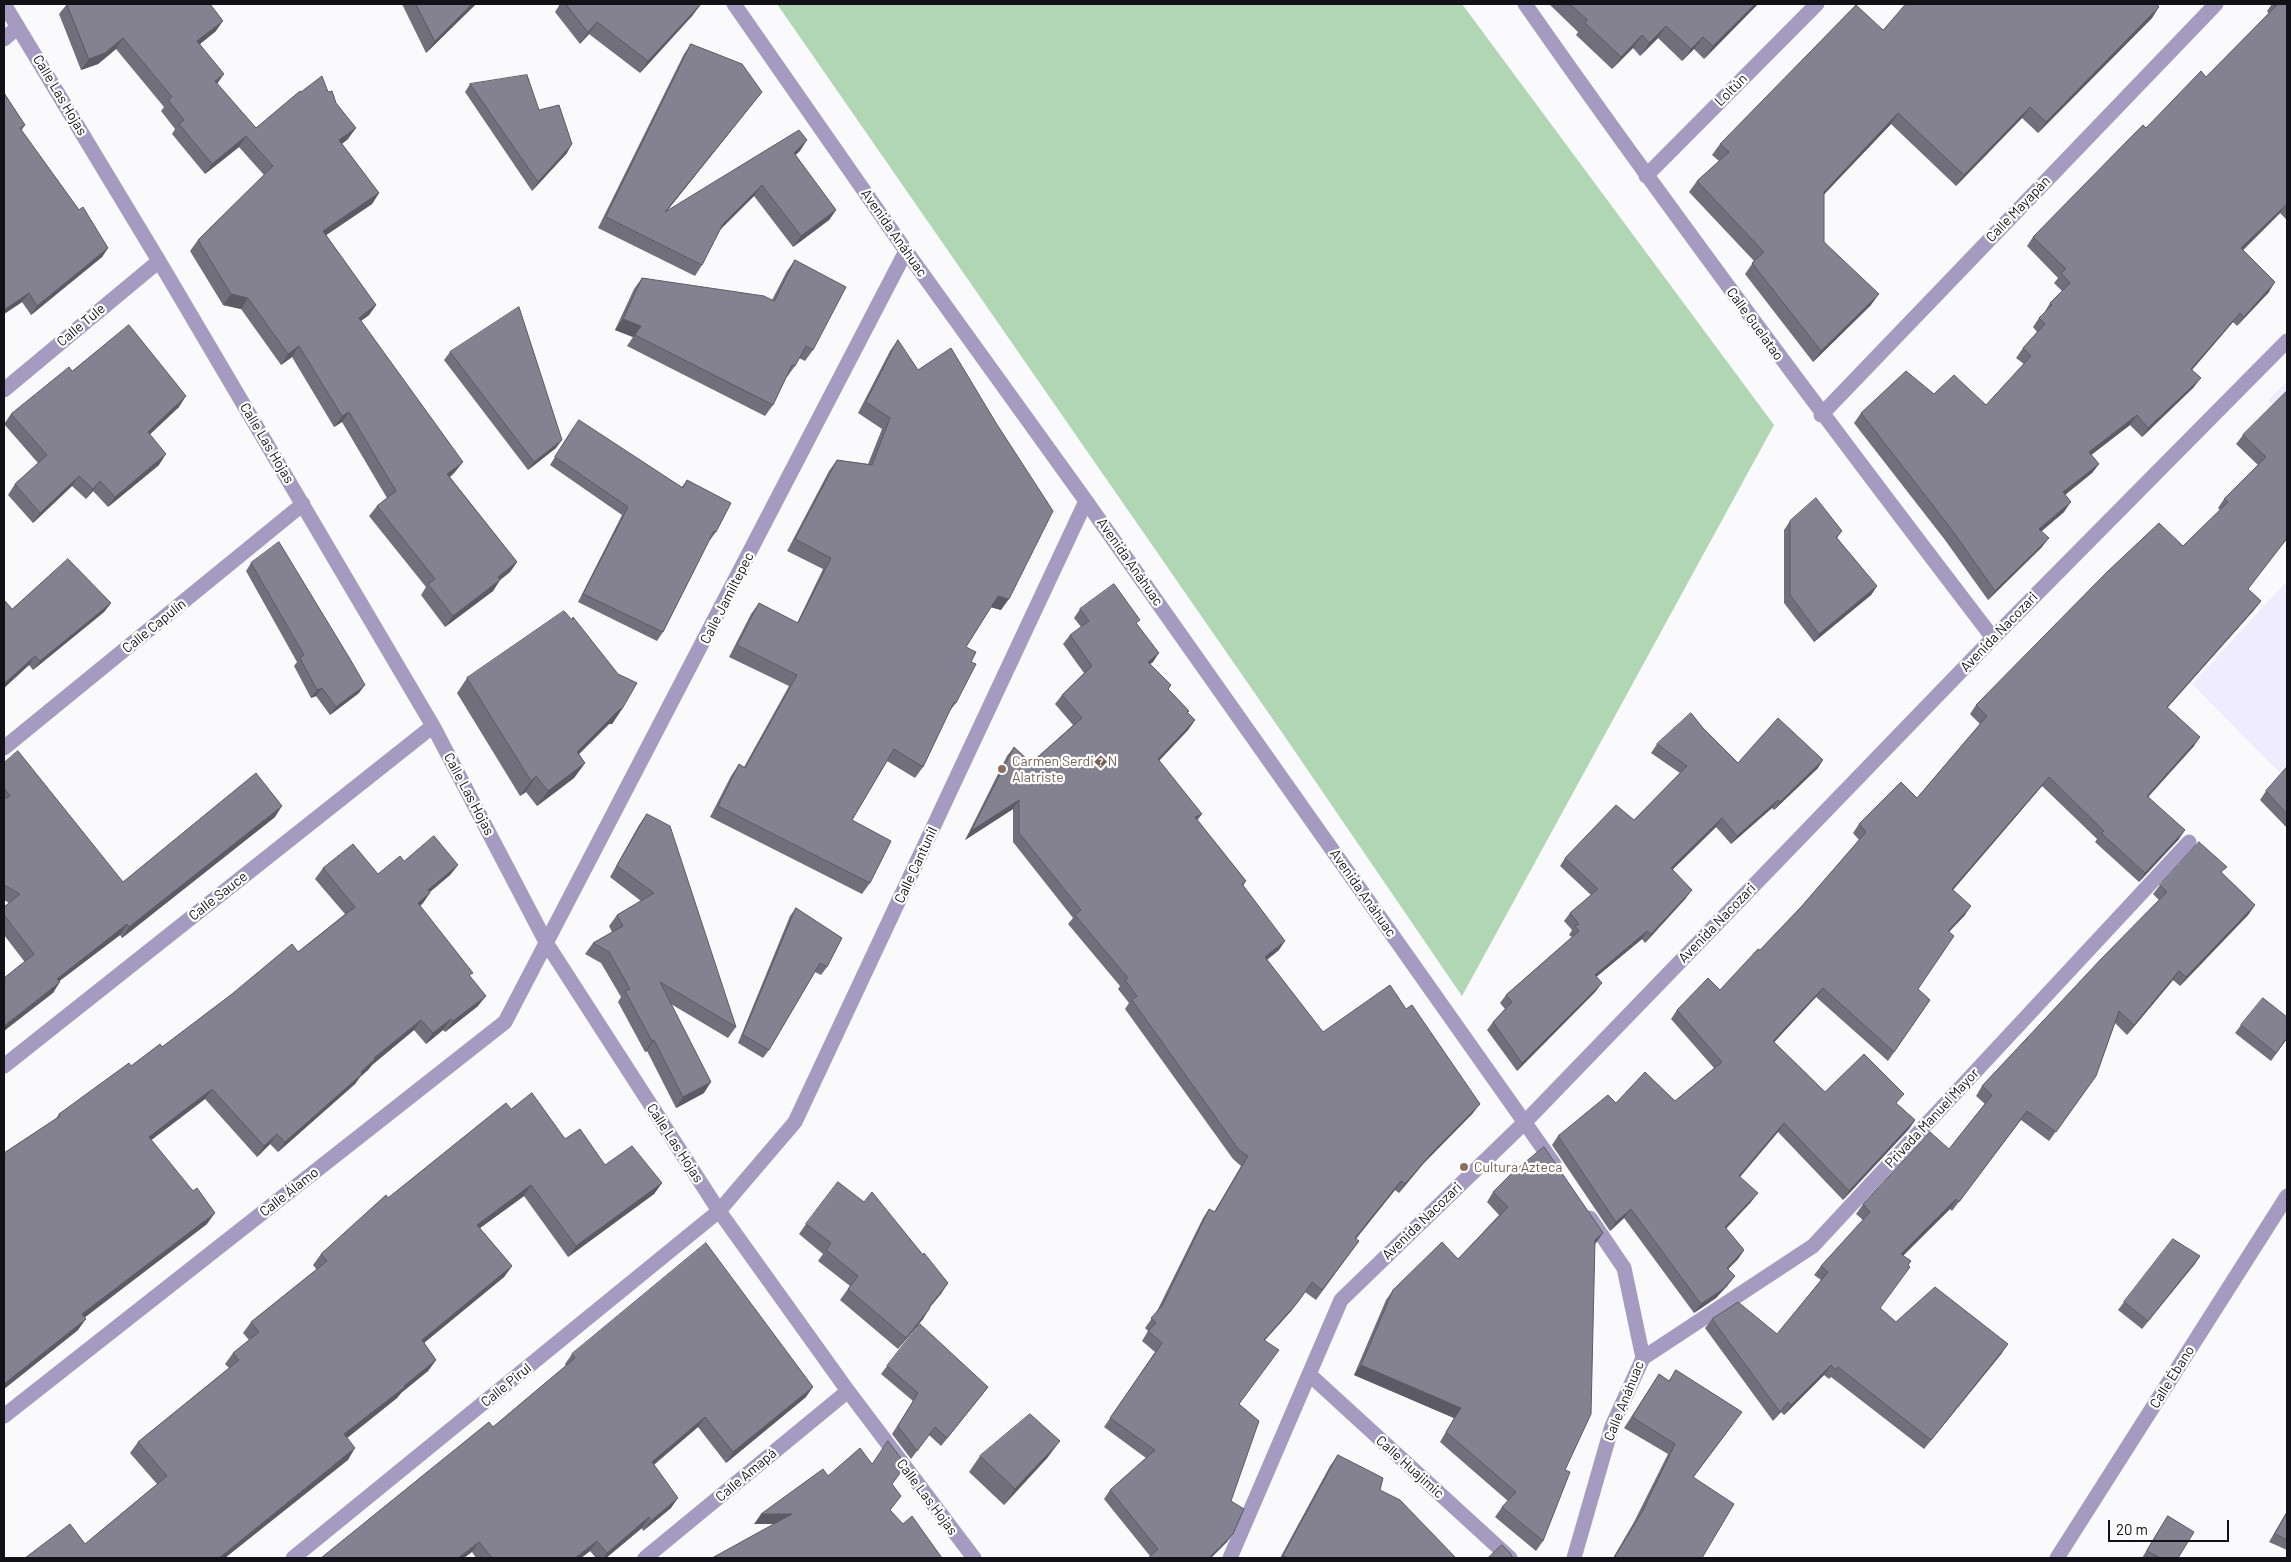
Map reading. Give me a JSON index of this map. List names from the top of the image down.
{
  "streets": {
    "street": [
      "Loltún",
      "Calle Las Hojas",
      "Calle Mayapán",
      "Avenida Anáhuac",
      "Calle Guelatao",
      "Calle Tule",
      "Calle Jamiltepec",
      "Calle Capulín",
      "Avenida Nacozari",
      "Calle Cantunil",
      "Calle Sauce",
      "Privada Manuel Mayor",
      "Calle Álamo",
      "Calle Ébano",
      "Calle Pirul",
      "Calle Anáhuac",
      "Calle Huajimic",
      "Calle Amapá"
    ]
  },
  "crossings": [
    ["Loltún", "Calle Guelatao"],
    ["Calle Las Hojas", "Calle Tule"],
    ["Calle Las Hojas", "Calle Jamiltepec"],
    ["Calle Las Hojas", "Calle Capulín"],
    ["Calle Las Hojas", "Calle Cantunil"],
    ["Calle Las Hojas", "Calle Sauce"],
    ["Calle Las Hojas", "Calle Álamo"],
    ["Calle Las Hojas", "Calle Pirul"],
    ["Calle Las Hojas", "Calle Amapá"],
    ["Calle Mayapán", "Calle Guelatao"],
    ["Avenida Anáhuac", "Calle Jamiltepec"],
    ["Avenida Anáhuac", "Avenida Nacozari"],
    ["Avenida Anáhuac", "Calle Cantunil"],
    ["Calle Guelatao", "Avenida Nacozari"],
    ["Calle Jamiltepec", "Calle Álamo"],
    ["Avenida Nacozari", "Calle Huajimic"],
    ["Calle Cantunil", "Calle Pirul"],
    ["Privada Manuel Mayor", "Calle Anáhuac"]
  ],
  "places": ["Carmen Serdi�N Alatriste", "Cultura Azteca"],
  "scale_bar": "20 m"
}
